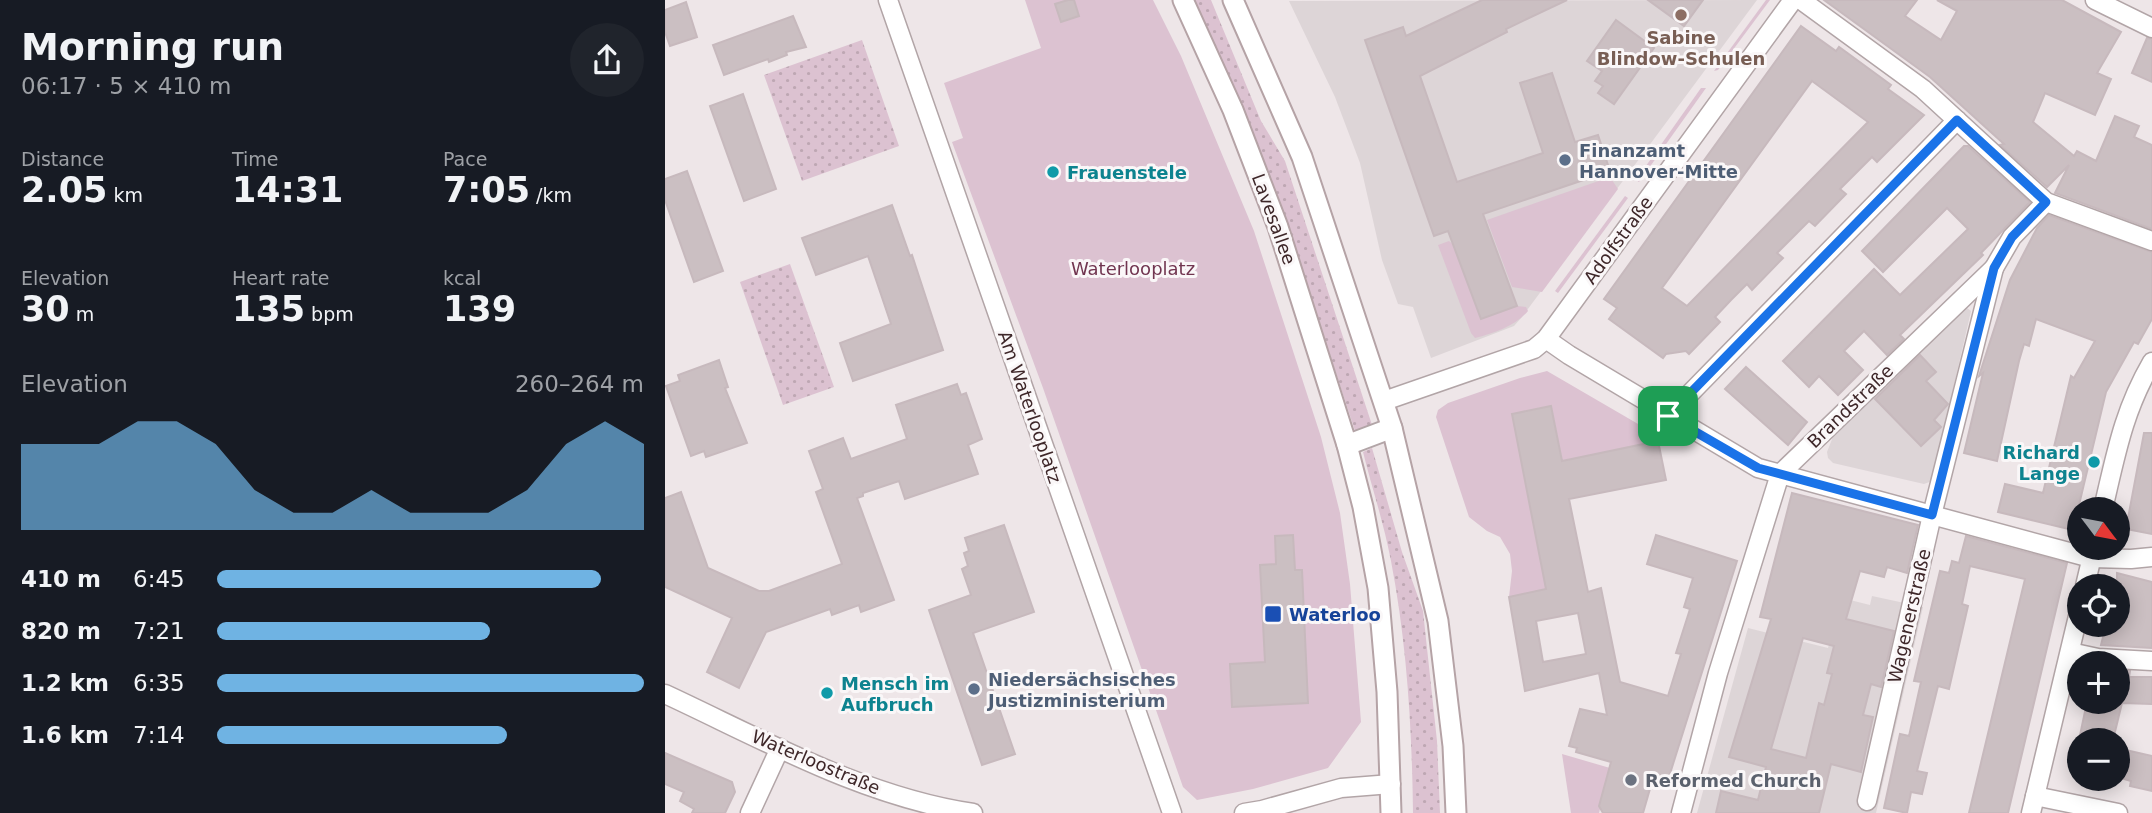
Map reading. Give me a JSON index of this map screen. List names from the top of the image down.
{
  "streets": {
    "main road": ["Lavesallee"],
    "street": [
      "Adolfstraße",
      "Brandstraße",
      "Am Waterlooplatz",
      "Wagenerstraße",
      "Waterloostraße"
    ]
  },
  "crossings": [
    ["Brandstraße", "Wagenerstraße"]
  ],
  "parks": ["Waterlooplatz"],
  "places": {
    "other": [
      "Sabine Blindow-Schulen",
      "Finanzamt Hannover-Mitte",
      "Frauenstele",
      "Richard Lange",
      "Niedersächsisches Justizministerium",
      "Mensch im Aufbruch",
      "Reformed Church"
    ],
    "transit": ["Waterloo"]
  },
  "north": "bottom right",
  "page": {
    "heading": ["Morning run", "06:17 · 5 × 410 m"],
    "stats": [
      ["Distance", "2.05 km"],
      ["Time", "14:31"],
      ["Pace", "7:05 /km"],
      ["Elevation", "30 m"],
      ["Heart rate", "135 bpm"],
      ["kcal", "139"]
    ],
    "chart": ["Elevation", "260–264 m"],
    "map_buttons": ["+", "−"],
    "list": [
      {
        "name": "410 m",
        "note": "6:45"
      },
      {
        "name": "820 m",
        "note": "7:21"
      },
      {
        "name": "1.2 km",
        "note": "6:35"
      },
      {
        "name": "1.6 km",
        "note": "7:14"
      }
    ]
  }
}
